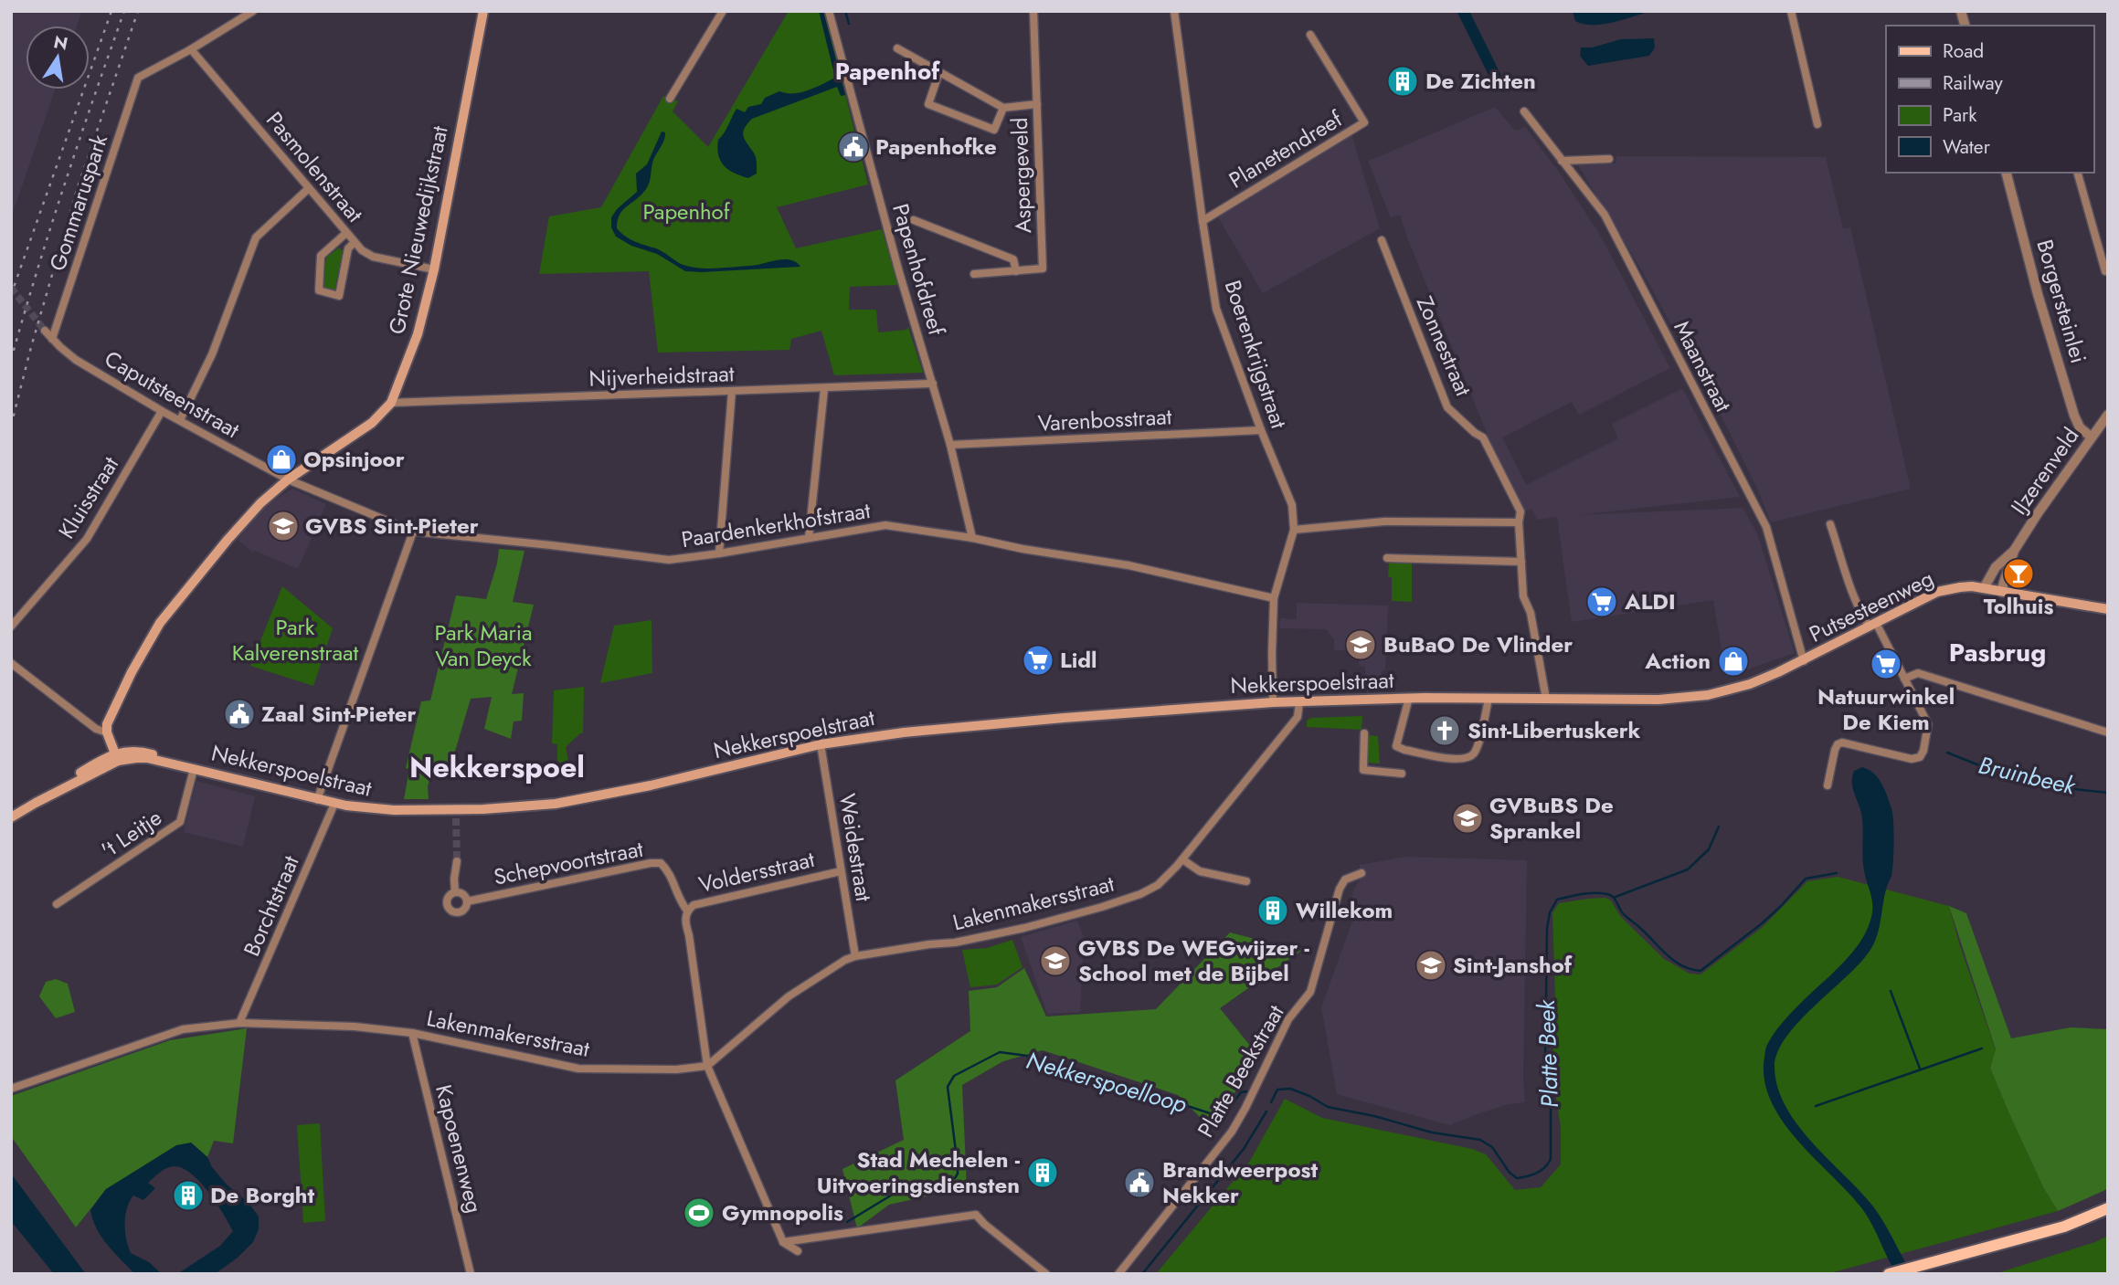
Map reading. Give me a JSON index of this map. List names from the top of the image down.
{
  "streets": {
    "main road": ["Grote Nieuwedijkstraat", "Putsesteenweg", "Nekkerspoelstraat"],
    "street": [
      "Planetendreef",
      "Pasmolenstraat",
      "Aspergeveld",
      "Gommaruspark",
      "Papenhofdreef",
      "Borgersteinlei",
      "Zonnestraat",
      "Boerenkrijgstraat",
      "Maanstraat",
      "Nijverheidstraat",
      "Caputsteenstraat",
      "Varenbosstraat",
      "IJzerenveld",
      "Kluisstraat",
      "Paardenkerkhofstraat",
      "'t Leitje",
      "Weidestraat",
      "Schepvoortstraat",
      "Voldersstraat",
      "Lakenmakersstraat",
      "Borchtstraat",
      "Platte Beekstraat",
      "Kapoenenweg"
    ]
  },
  "crossings": [
    ["Planetendreef", "Boerenkrijgstraat"],
    ["Pasmolenstraat", "Gommaruspark"],
    ["Pasmolenstraat", "Grote Nieuwedijkstraat"],
    ["Gommaruspark", "Caputsteenstraat"],
    ["Grote Nieuwedijkstraat", "Nijverheidstraat"],
    ["Grote Nieuwedijkstraat", "Caputsteenstraat"],
    ["Grote Nieuwedijkstraat", "Paardenkerkhofstraat"],
    ["Papenhofdreef", "Nijverheidstraat"],
    ["Papenhofdreef", "Varenbosstraat"],
    ["Papenhofdreef", "Paardenkerkhofstraat"],
    ["Borgersteinlei", "IJzerenveld"],
    ["Zonnestraat", "Nekkerspoelstraat"],
    ["Boerenkrijgstraat", "Varenbosstraat"],
    ["Boerenkrijgstraat", "Paardenkerkhofstraat"],
    ["Boerenkrijgstraat", "Nekkerspoelstraat"],
    ["Maanstraat", "Putsesteenweg"],
    ["Maanstraat", "Nekkerspoelstraat"],
    ["Caputsteenstraat", "Kluisstraat"],
    ["Caputsteenstraat", "Paardenkerkhofstraat"],
    ["IJzerenveld", "Putsesteenweg"],
    ["Putsesteenweg", "Nekkerspoelstraat"],
    ["Nekkerspoelstraat", "'t Leitje"],
    ["Nekkerspoelstraat", "Weidestraat"],
    ["Nekkerspoelstraat", "Lakenmakersstraat"],
    ["Nekkerspoelstraat", "Borchtstraat"],
    ["Weidestraat", "Voldersstraat"],
    ["Weidestraat", "Lakenmakersstraat"],
    ["Schepvoortstraat", "Voldersstraat"],
    ["Voldersstraat", "Lakenmakersstraat"],
    ["Lakenmakersstraat", "Borchtstraat"],
    ["Lakenmakersstraat", "Kapoenenweg"]
  ],
  "districts": ["Papenhof", "Pasbrug", "Nekkerspoel"],
  "water": ["Bruinbeek", "Platte Beek", "Nekkerspoelloop"],
  "parks": ["Papenhof", "Park Kalverenstraat", "Park Maria Van Deyck"],
  "places": {
    "building": [
      "De Zichten",
      "Willekom",
      "Stad Mechelen - Uitvoeringsdiensten",
      "De Borght"
    ],
    "public building": ["Papenhofke", "Zaal Sint-Pieter", "Brandweerpost Nekker"],
    "shop": ["Opsinjoor", "Action"],
    "school or university": [
      "GVBS Sint-Pieter",
      "BuBaO De Vlinder",
      "GVBuBS De Sprankel",
      "GVBS De WEGwijzer - School met de Bijbel",
      "Sint-Janshof"
    ],
    "bar": ["Tolhuis"],
    "supermarket": ["ALDI", "Lidl", "Natuurwinkel De Kiem"],
    "church": ["Sint-Libertuskerk"],
    "sports": ["Gymnopolis"]
  },
  "legend": [
    "Road",
    "Railway",
    "Park",
    "Water"
  ],
  "north": "top"
}
